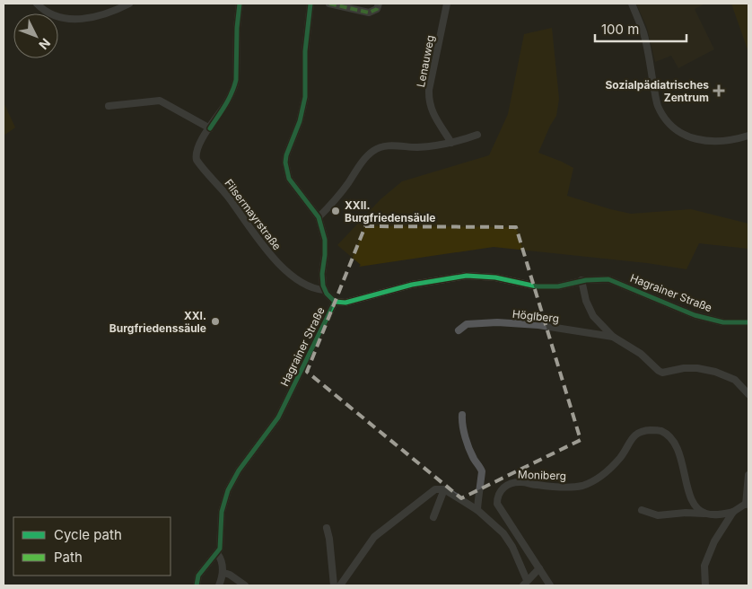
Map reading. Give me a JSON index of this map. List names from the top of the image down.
{
  "streets": {
    "street": [
      "Lenauweg",
      "Filsermayrstraße",
      "Hagrainer Straße",
      "Höglberg",
      "Moniberg"
    ]
  },
  "crossings": [
    ["Hagrainer Straße", "Höglberg"]
  ],
  "places": {
    "health": ["Sozialpädiatrisches Zentrum"],
    "other": ["XXII. Burgfriedensäule", "XXI. Burgfriedenssäule"]
  },
  "legend": ["Cycle path", "Path"],
  "scale_bar": "100 m",
  "north": "bottom right"
}
